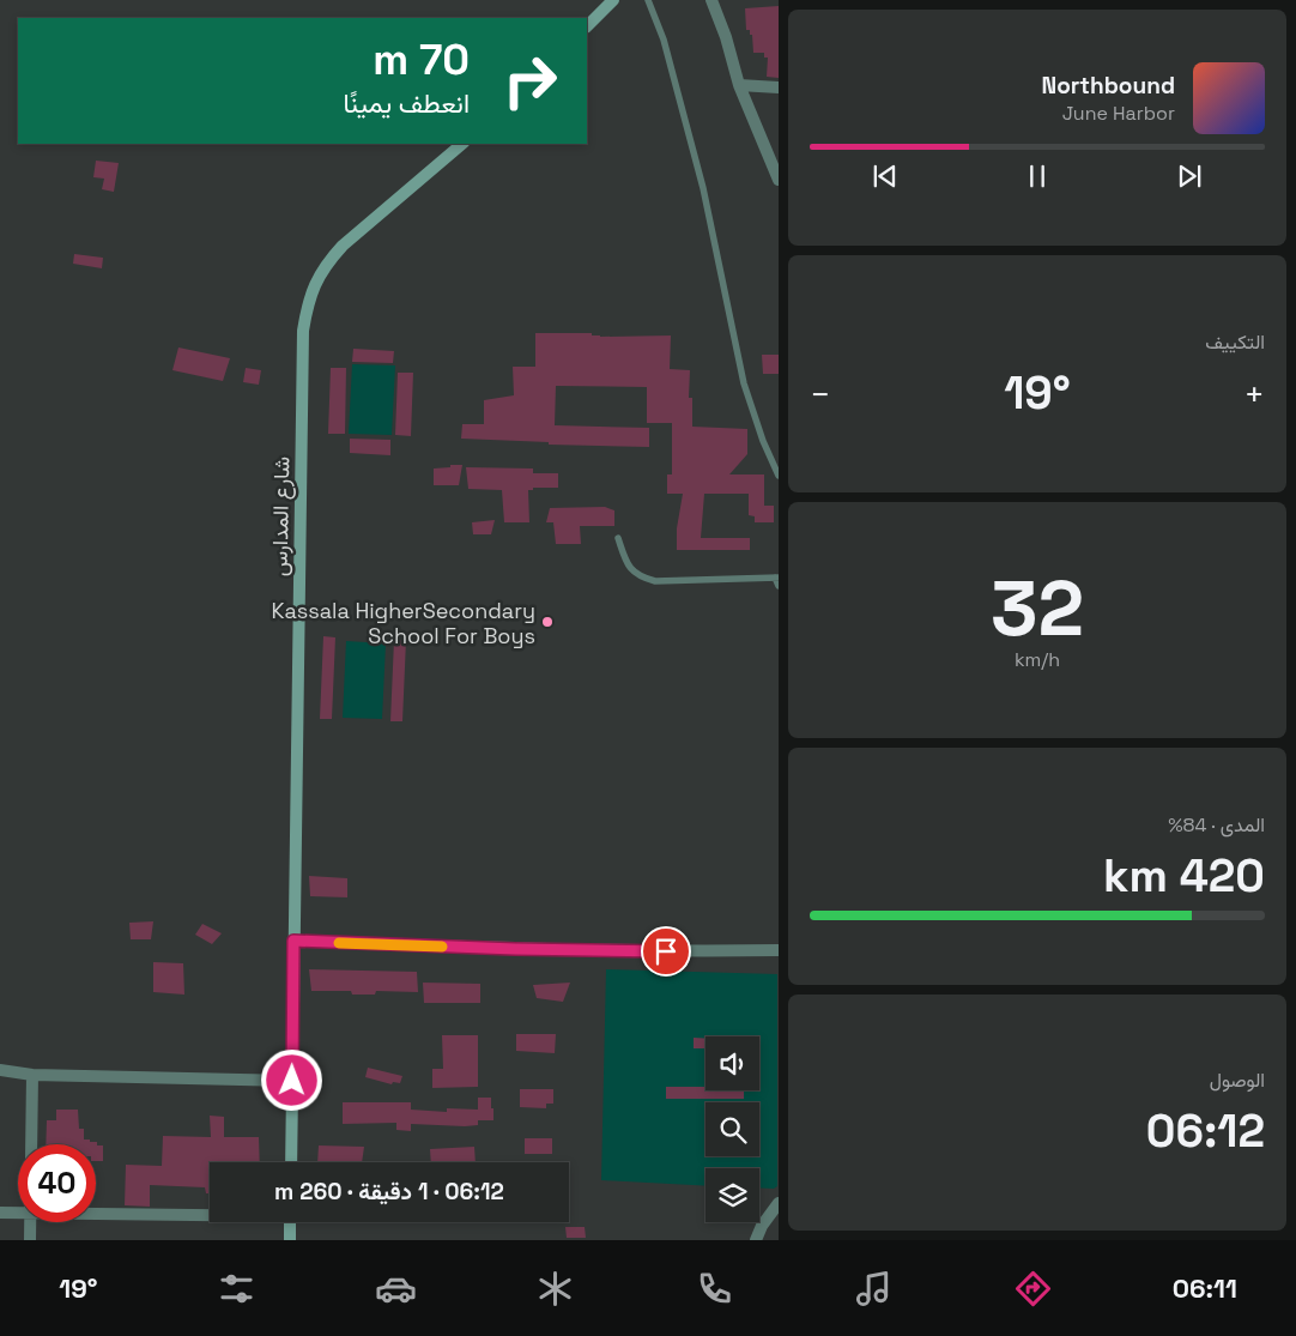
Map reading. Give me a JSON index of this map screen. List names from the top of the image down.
{
  "streets": {
    "street": ["شارع المدارس"]
  },
  "places": ["Kassala HigherSecondary School For Boys"],
  "page": {
    "turn": ["70 m", "انعطف يمينًا"],
    "song": ["Northbound", "June Harbor"],
    "tile": [
      "التكييف",
      ["32", "km/h"],
      ["المدى · 84%", "420 km"],
      ["الوصول", "06:12"]
    ],
    "heat": ["−", "19°", "+"],
    "limit": "40",
    "trip": "06:12 · 1 دقيقة · 260 m",
    "tabs": ["06:11", "19°"]
  }
}
